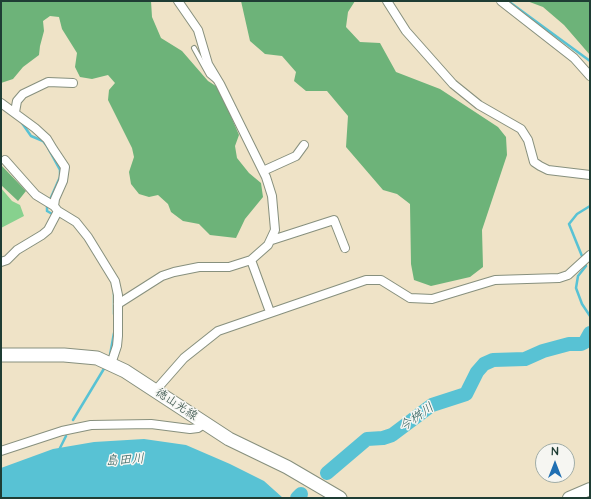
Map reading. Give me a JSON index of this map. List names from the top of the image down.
{
  "streets": {
    "main road": ["徳山光線"]
  },
  "water": ["今桝川", "島田川"],
  "north": "top"
}
